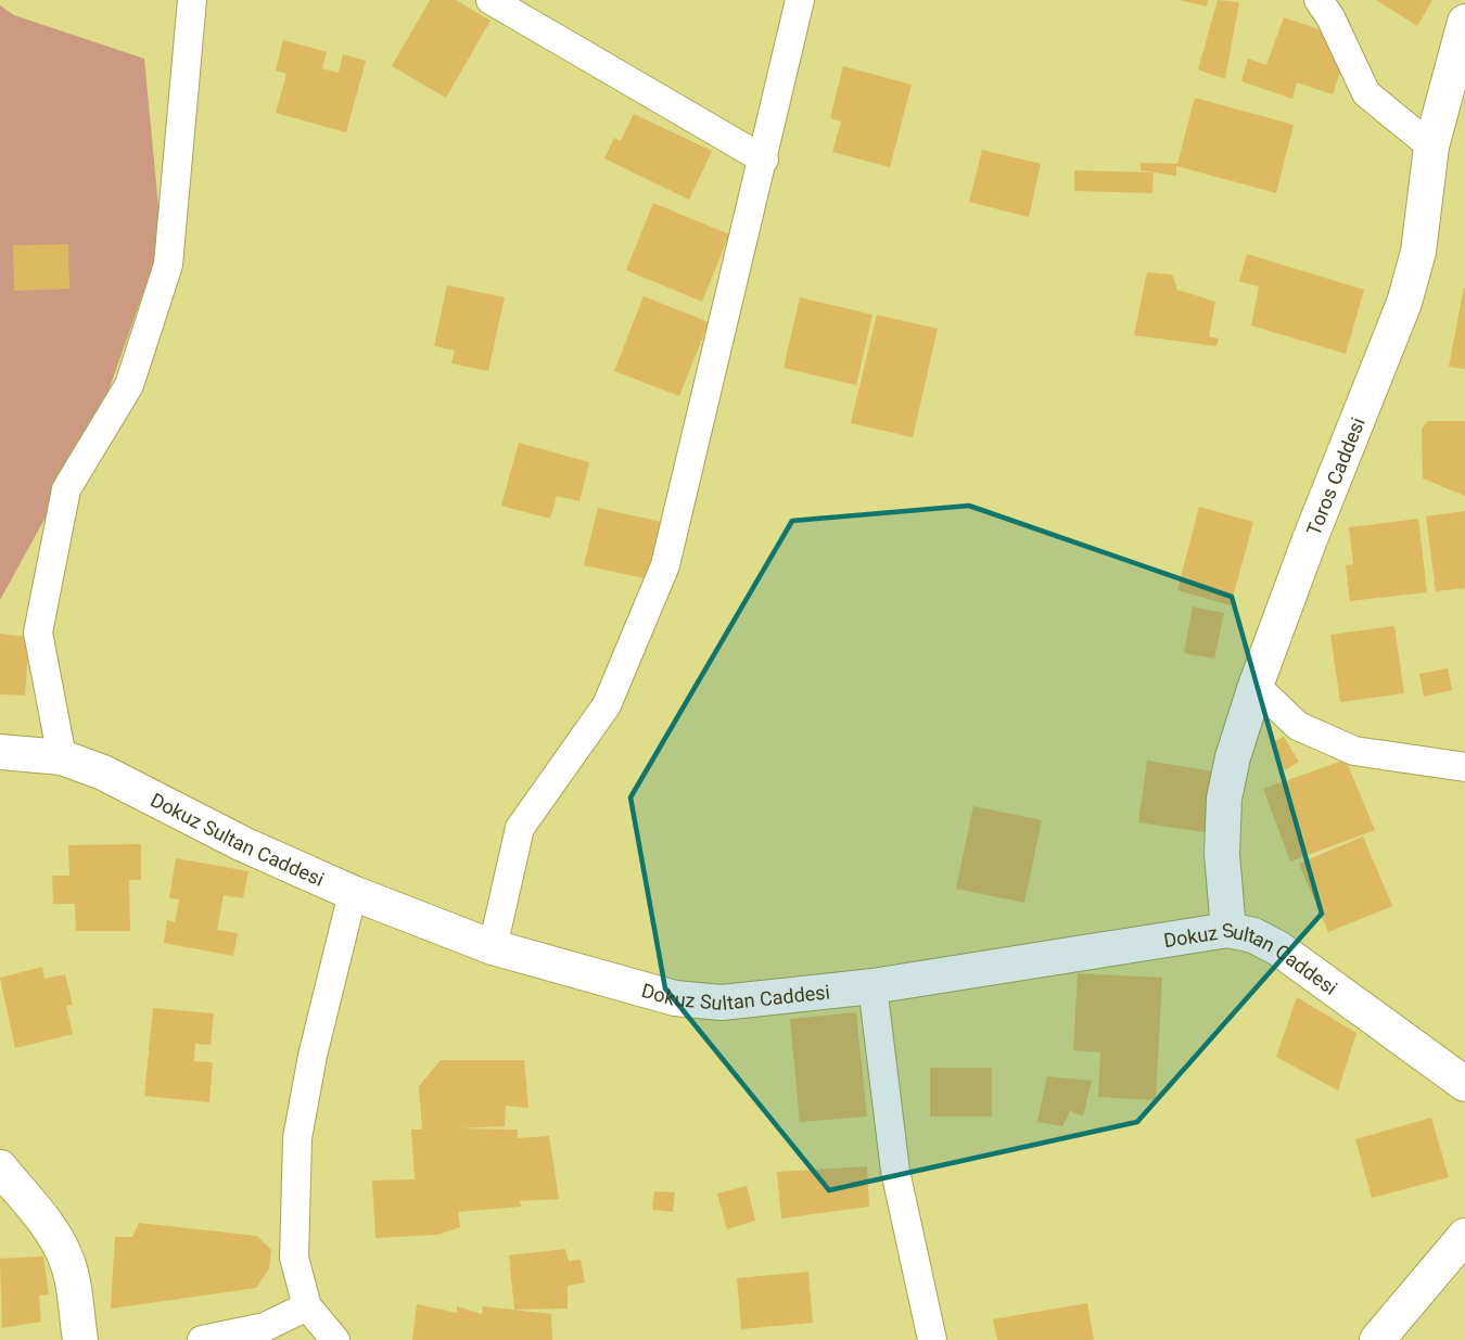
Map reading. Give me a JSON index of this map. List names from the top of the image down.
{
  "streets": {
    "street": ["Toros Caddesi", "Dokuz Sultan Caddesi"]
  },
  "crossings": [
    ["Toros Caddesi", "Dokuz Sultan Caddesi"]
  ]
}
